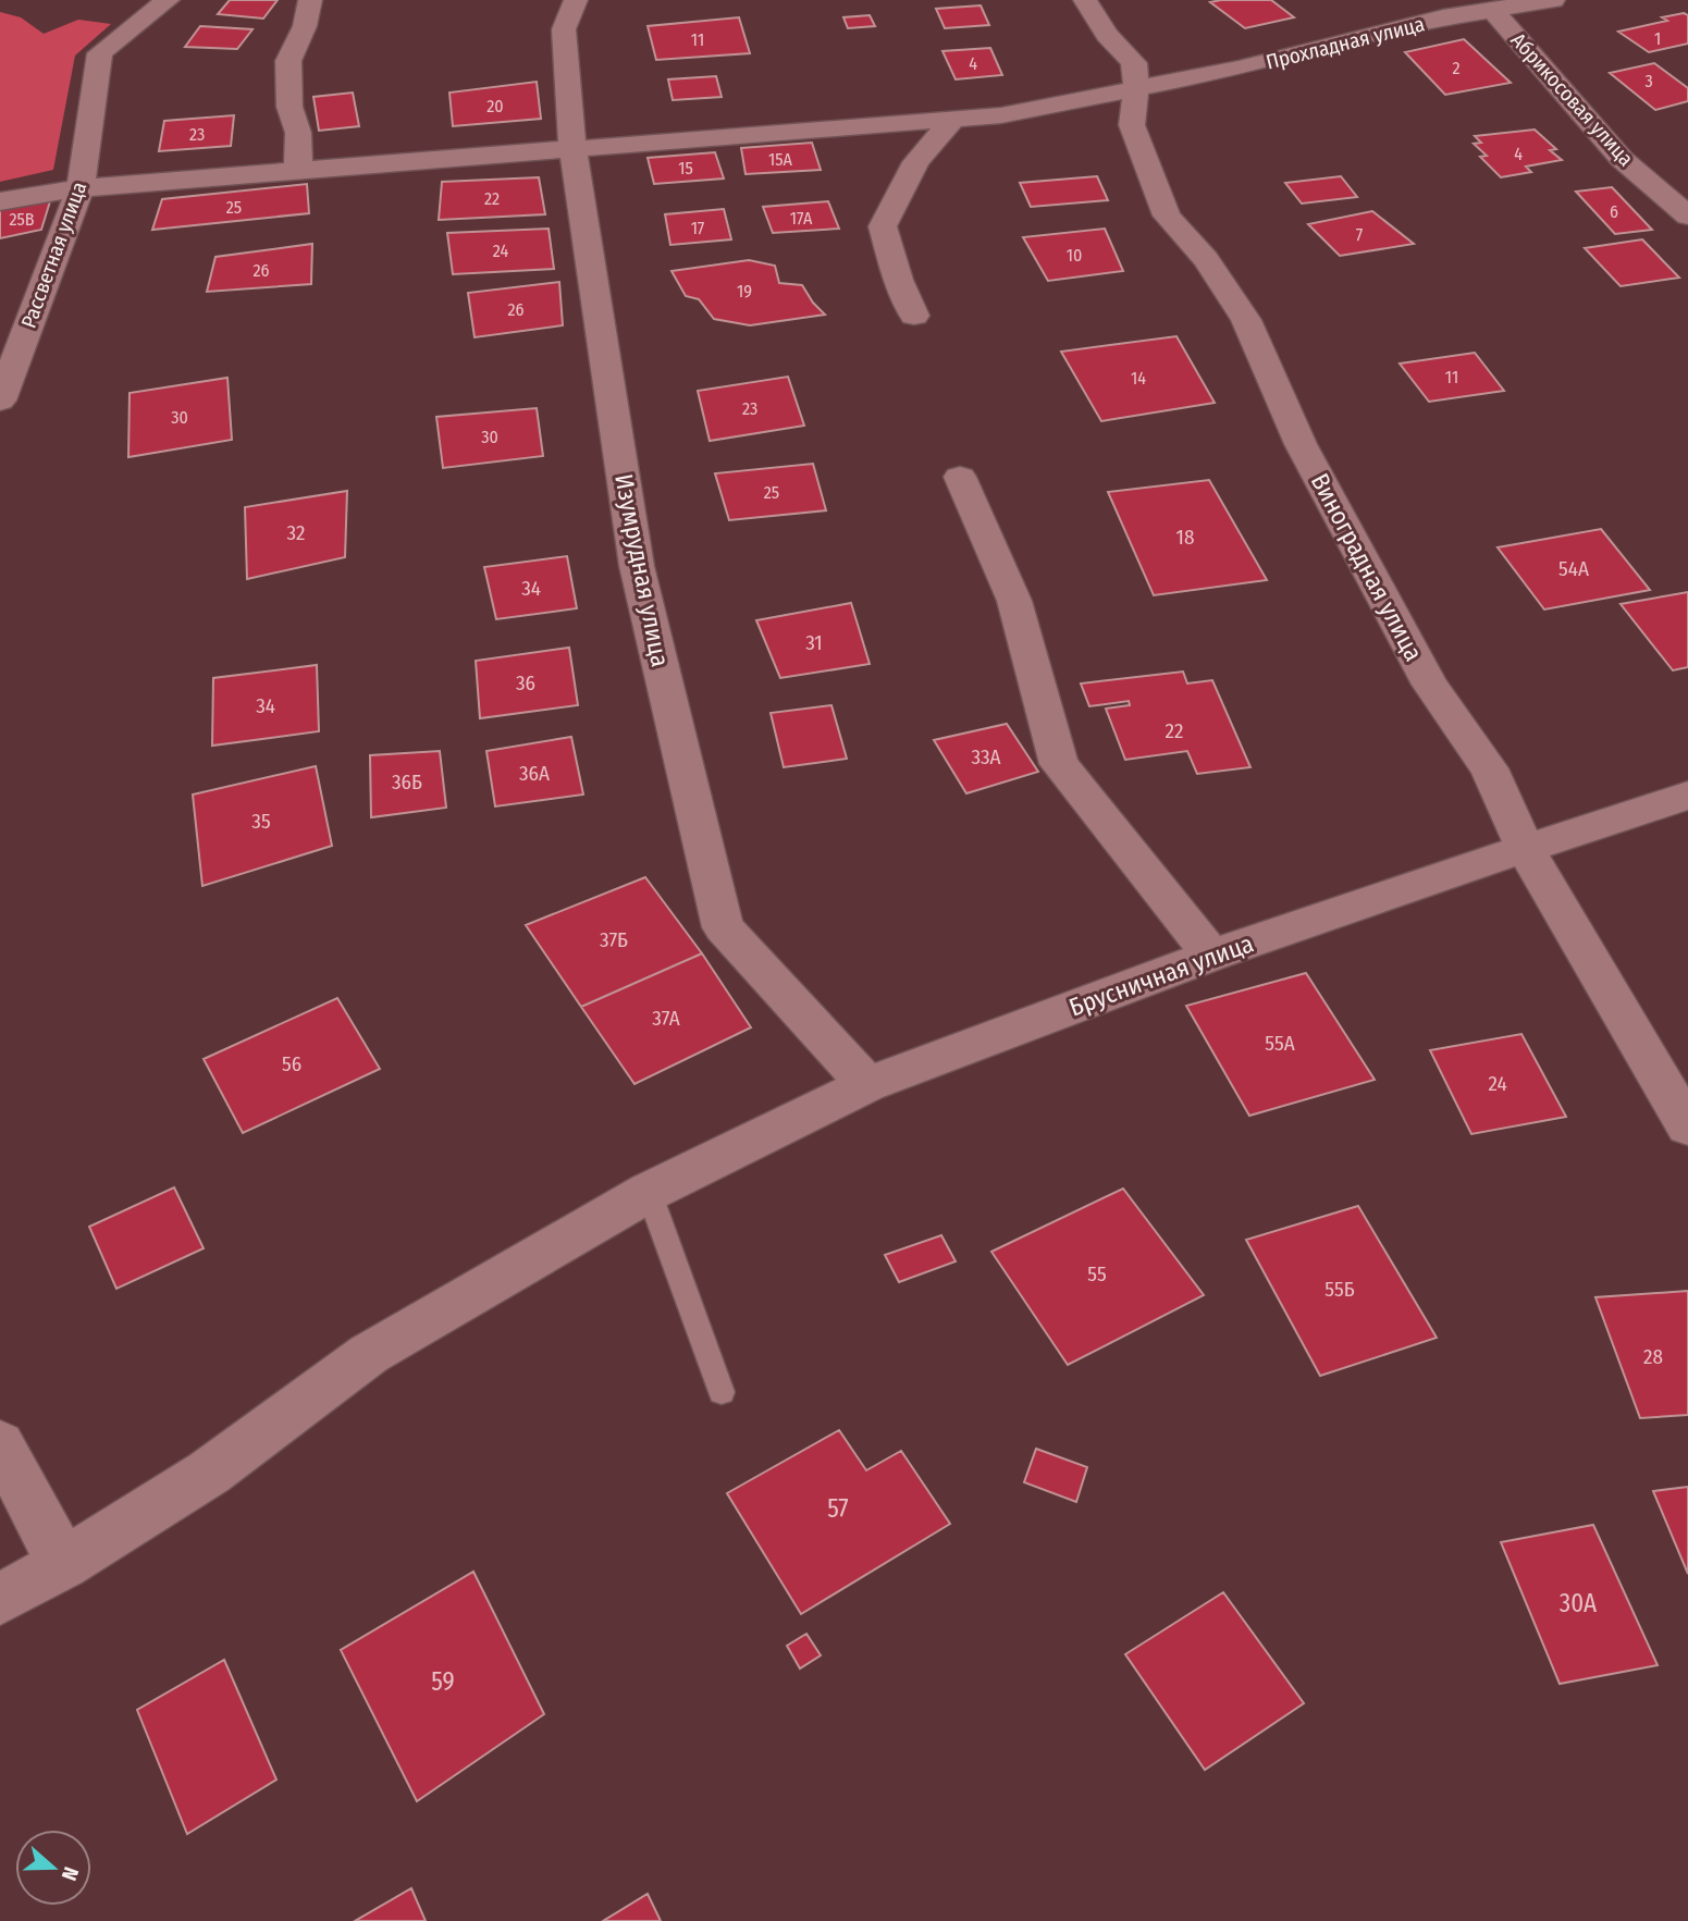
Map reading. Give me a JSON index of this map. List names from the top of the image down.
{
  "streets": {
    "street": [
      "Прохладная улица",
      "Абрикосовая улица",
      "Рассветная улица",
      "Виноградная улица",
      "Изумрудная улица",
      "Брусничная улица"
    ]
  },
  "crossings": [
    ["Прохладная улица", "Абрикосовая улица"],
    ["Прохладная улица", "Рассветная улица"],
    ["Прохладная улица", "Виноградная улица"],
    ["Прохладная улица", "Изумрудная улица"],
    ["Виноградная улица", "Брусничная улица"],
    ["Изумрудная улица", "Брусничная улица"]
  ],
  "house_numbers": [
    "1",
    "11",
    "4",
    "2",
    "3",
    "20",
    "23",
    "4",
    "15А",
    "15",
    "22",
    "25",
    "6",
    "17А",
    "25В",
    "17",
    "7",
    "24",
    "10",
    "26",
    "19",
    "26",
    "11",
    "14",
    "23",
    "30",
    "30",
    "25",
    "32",
    "18",
    "54А",
    "34",
    "31",
    "36",
    "34",
    "22",
    "33А",
    "36А",
    "36Б",
    "35",
    "37Б",
    "37А",
    "55А",
    "56",
    "24",
    "55",
    "55Б",
    "28",
    "57",
    "30А",
    "59"
  ],
  "north": "right"
}
